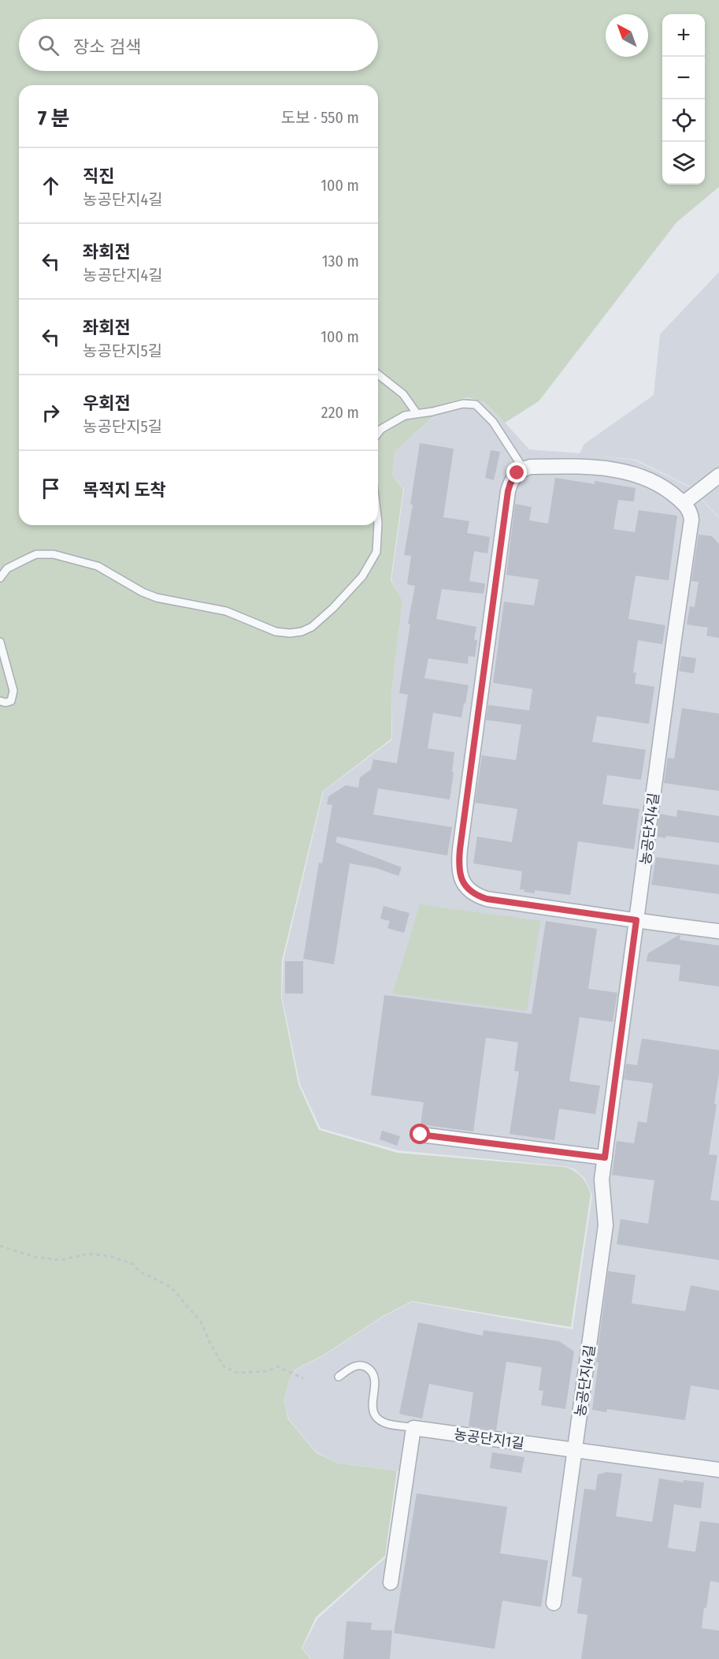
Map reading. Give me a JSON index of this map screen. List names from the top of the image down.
{
  "streets": {
    "street": ["농공단지4길", "농공단지1길"]
  },
  "crossings": [
    ["농공단지4길", "농공단지1길"]
  ],
  "north": "top left",
  "page": {
    "map_buttons": ["+", "−"],
    "search": "장소 검색",
    "heading": ["7 분", "도보 · 550 m"],
    "list": [
      ["직진", "농공단지4길", "100 m"],
      ["좌회전", "농공단지4길", "130 m"],
      ["좌회전", "농공단지5길", "100 m"],
      ["우회전", "농공단지5길", "220 m"],
      "목적지 도착"
    ]
  }
}
